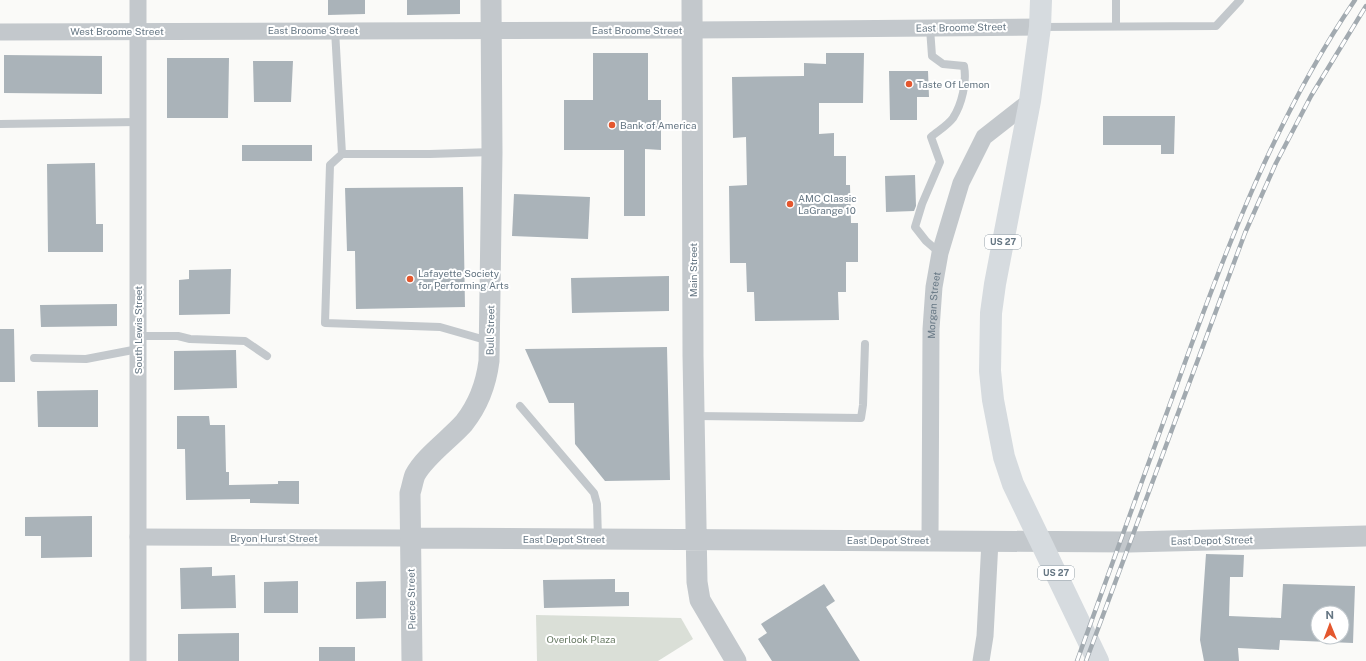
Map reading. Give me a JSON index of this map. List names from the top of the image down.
{
  "streets": {
    "highway": ["US 27"],
    "street": [
      "East Broome Street",
      "West Broome Street",
      "Main Street",
      "Morgan Street",
      "South Lewis Street",
      "Bull Street",
      "Bryon Hurst Street",
      "East Depot Street",
      "Pierce Street"
    ]
  },
  "crossings": [
    ["East Broome Street", "West Broome Street"],
    ["East Broome Street", "US 27"],
    ["East Broome Street", "Main Street"],
    ["East Broome Street", "Bull Street"],
    ["West Broome Street", "South Lewis Street"],
    ["US 27", "Morgan Street"],
    ["Main Street", "East Depot Street"],
    ["Morgan Street", "East Depot Street"],
    ["South Lewis Street", "Bryon Hurst Street"],
    ["Bull Street", "Bryon Hurst Street"],
    ["Bull Street", "East Depot Street"],
    ["Bull Street", "Pierce Street"],
    ["Bryon Hurst Street", "East Depot Street"],
    ["Bryon Hurst Street", "Pierce Street"],
    ["East Depot Street", "Pierce Street"]
  ],
  "parks": ["Overlook Plaza"],
  "places": [
    "Taste Of Lemon",
    "Bank of America",
    "AMC Classic LaGrange 10",
    "Lafayette Society for Performing Arts"
  ],
  "north": "top"
}
